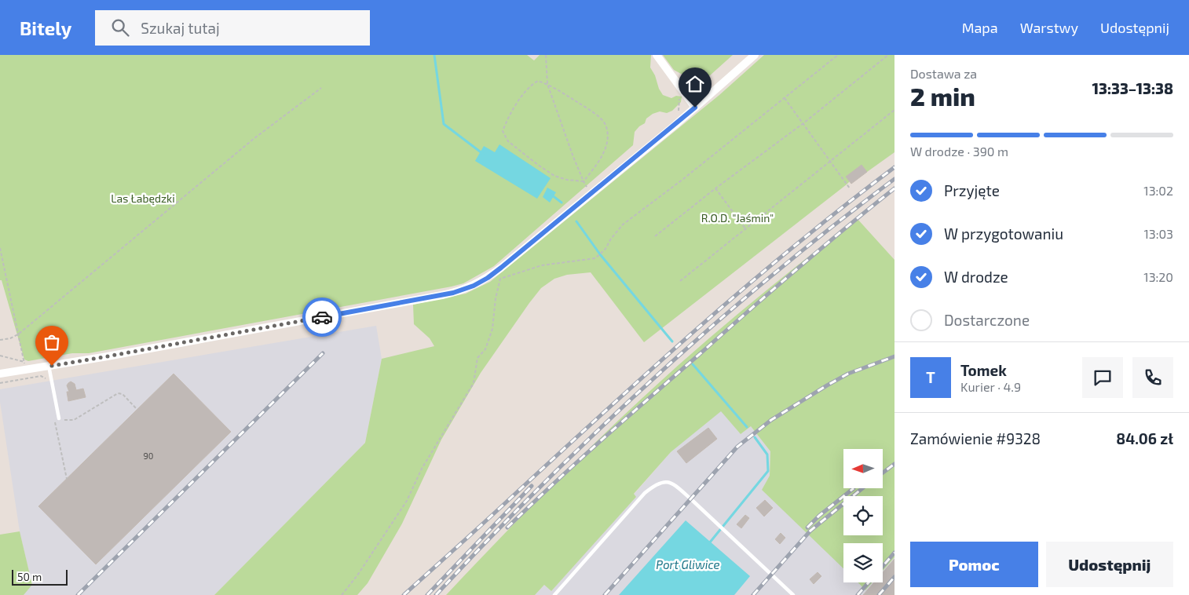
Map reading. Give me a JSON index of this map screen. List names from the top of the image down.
{
  "water": ["Port Gliwice"],
  "parks": ["Las Łabędzki", "R.O.D. \"Jaśmin\""],
  "house_numbers": ["90"],
  "scale_bar": "50 m",
  "north": "left",
  "page": {
    "header": "Bitely",
    "search": "Szukaj tutaj",
    "nav": ["Mapa", "Warstwy", "Udostępnij"],
    "heading": ["2 min", "Dostawa za", "13:33–13:38"],
    "panel": [
      "Tomek",
      "Kurier · 4.9",
      "Zamówienie #9328",
      "84.06 zł"
    ],
    "bar": "W drodze · 390 m",
    "list": [
      ["Przyjęte", "13:02"],
      ["W przygotowaniu", "13:03"],
      ["W drodze", "13:20"],
      "Dostarczone"
    ],
    "round": "T",
    "buttons": ["Pomoc", "Udostępnij"],
    "scale": "50 m"
  }
}
